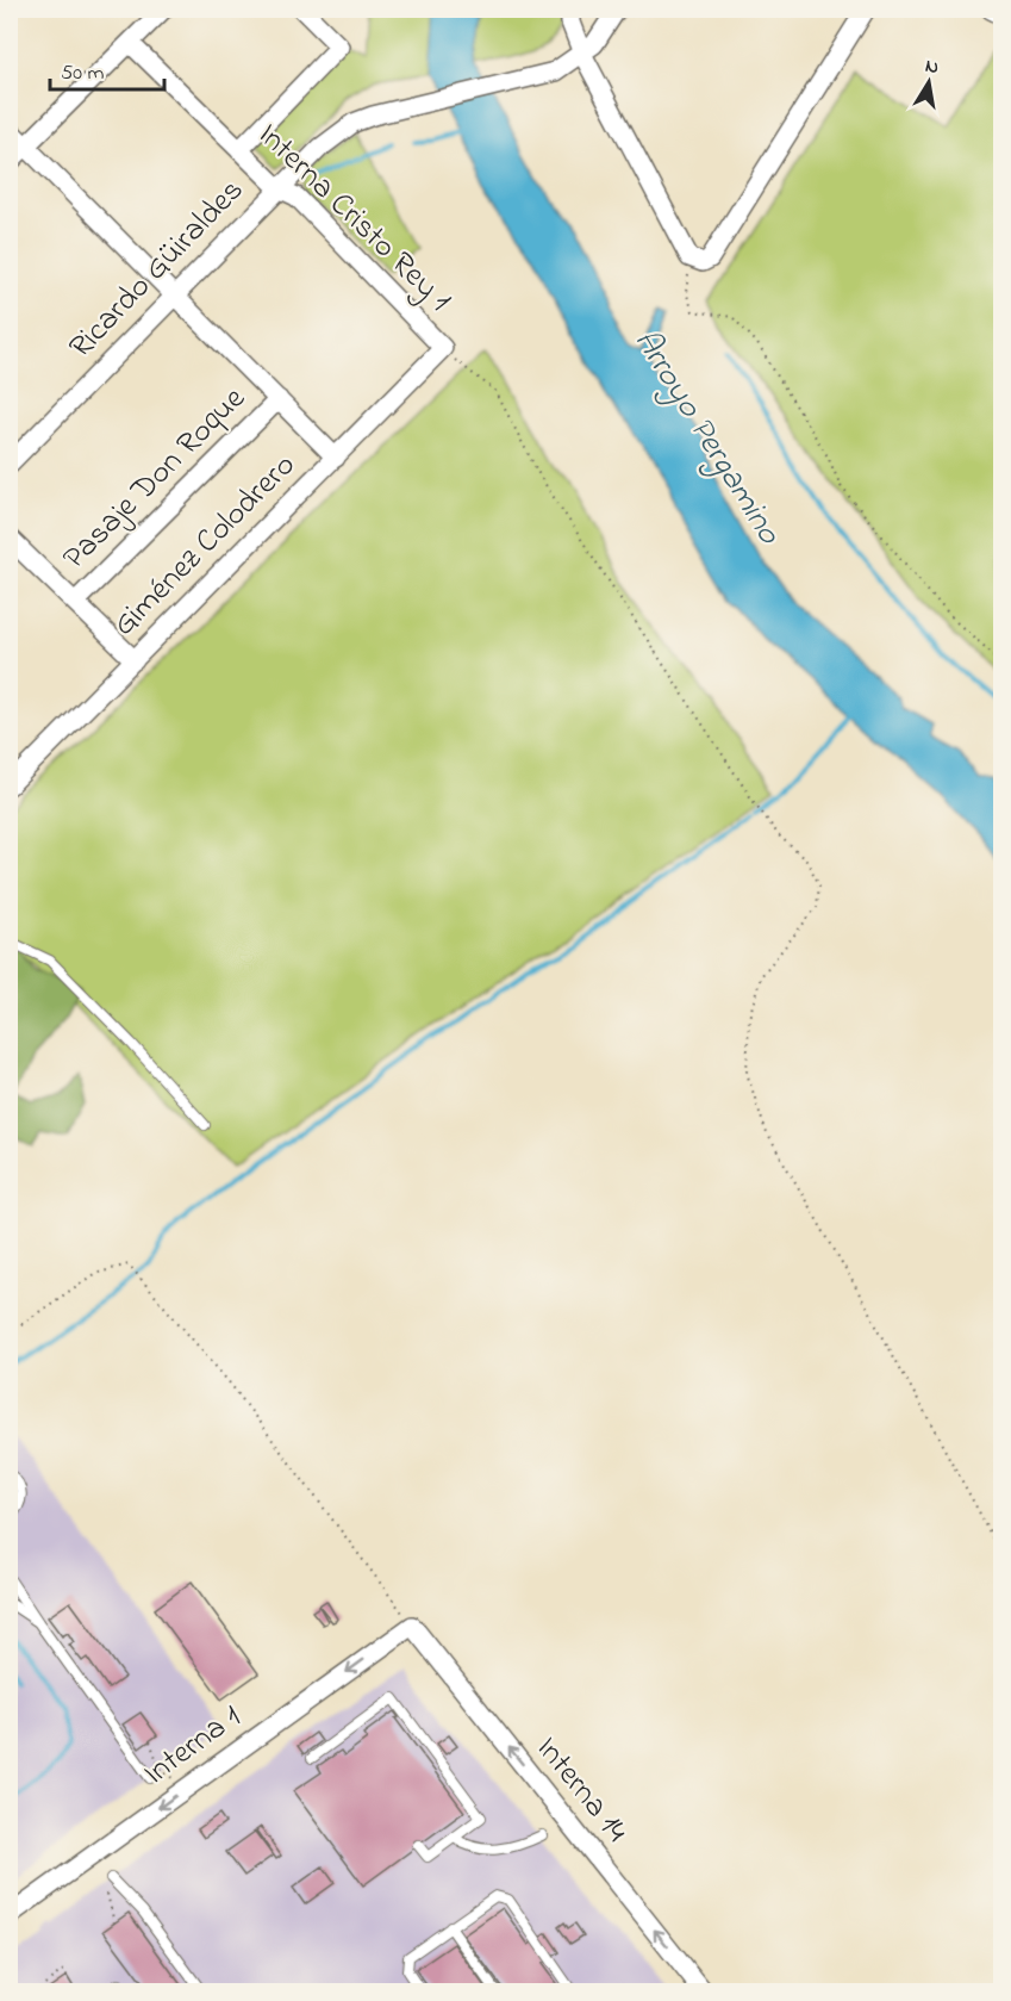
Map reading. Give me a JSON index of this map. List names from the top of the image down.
{
  "streets": {
    "street": [
      "Interna Cristo Rey 1",
      "Ricardo Güiraldes",
      "Pasaje Don Roque",
      "Giménez Colodrero",
      "Interna 1",
      "Interna 14"
    ]
  },
  "crossings": [
    ["Interna Cristo Rey 1", "Ricardo Güiraldes"],
    ["Interna Cristo Rey 1", "Giménez Colodrero"],
    ["Interna 1", "Interna 14"]
  ],
  "one_way": ["Interna 1", "Interna 14"],
  "water": ["Arroyo Pergamino"],
  "scale_bar": "50 m",
  "north": "top"
}
